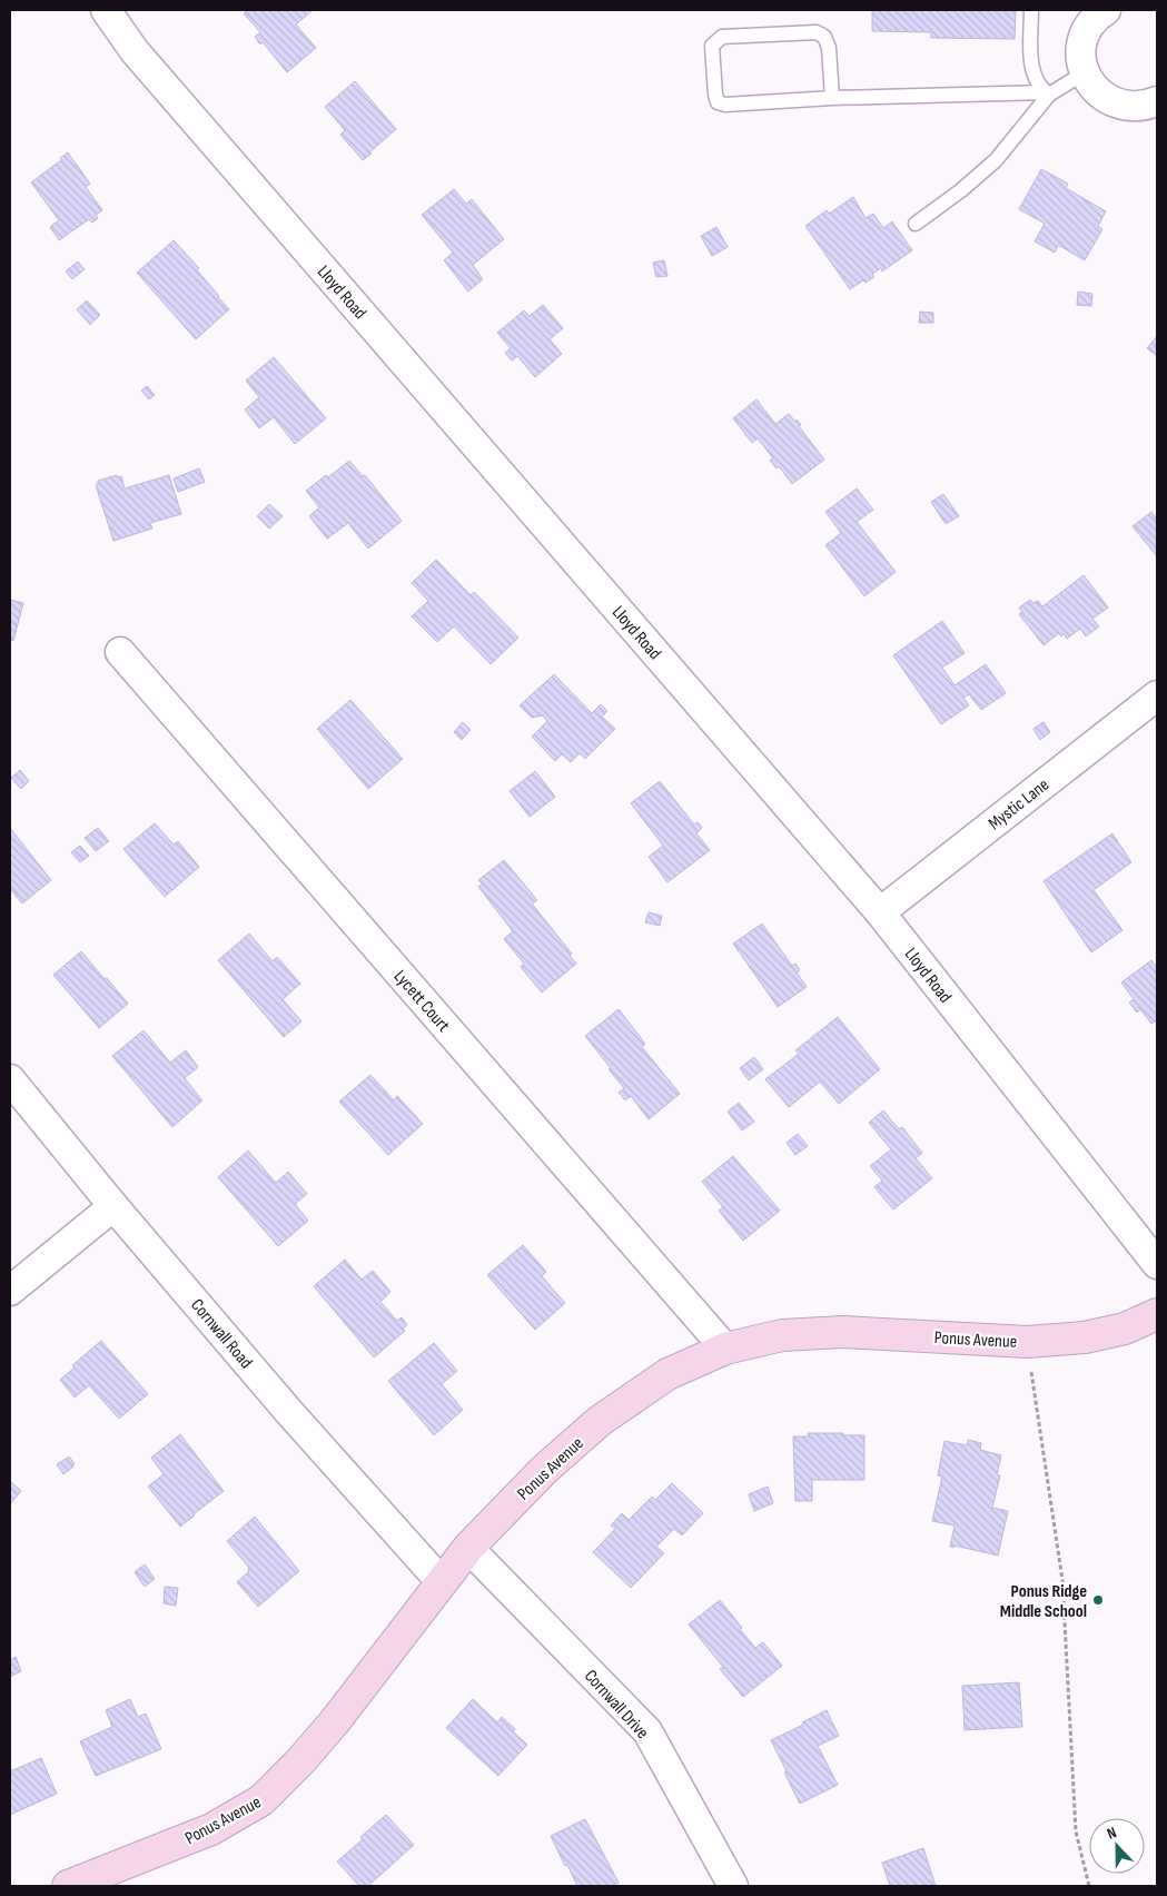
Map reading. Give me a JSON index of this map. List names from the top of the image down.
{
  "streets": {
    "street": [
      "Lloyd Road",
      "Mystic Lane",
      "Lycett Court",
      "Cornwall Road",
      "Ponus Avenue",
      "Cornwall Drive"
    ]
  },
  "crossings": [
    ["Lloyd Road", "Mystic Lane"],
    ["Lycett Court", "Ponus Avenue"],
    ["Cornwall Road", "Ponus Avenue"],
    ["Ponus Avenue", "Cornwall Drive"]
  ],
  "places": ["Ponus Ridge Middle School"],
  "north": "top"
}
